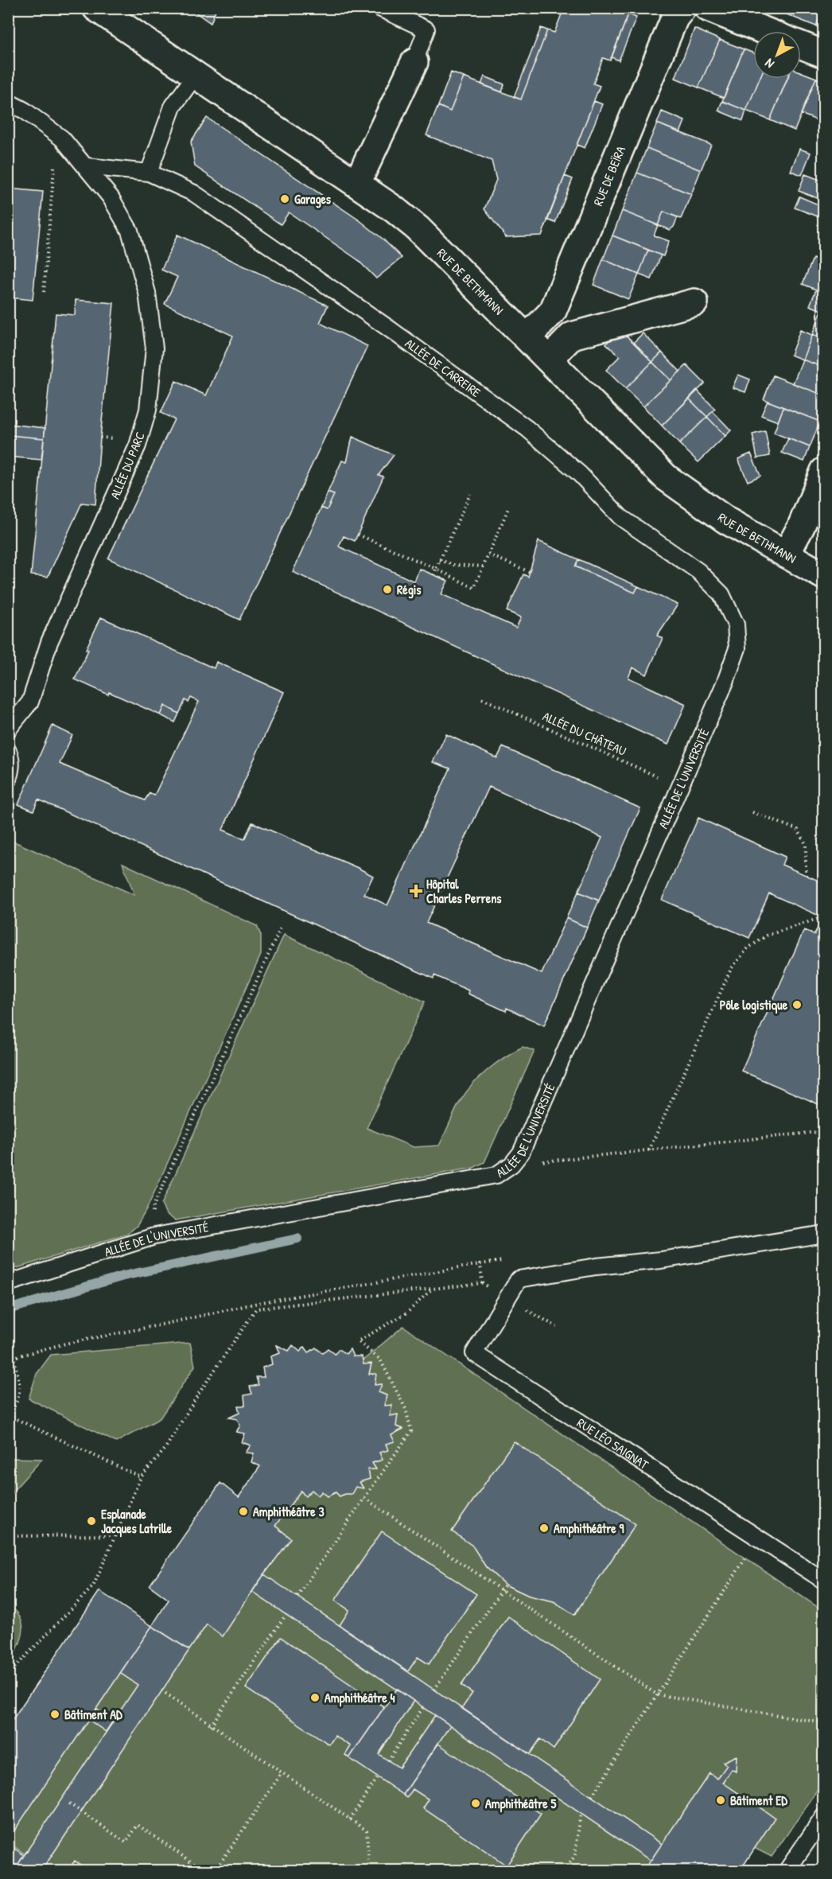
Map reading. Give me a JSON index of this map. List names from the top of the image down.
{
  "streets": {
    "street": ["RUE DE BEÏRA", "RUE DE BETHMANN"],
    "lane": [
      "ALLÉE DE CARREIRE",
      "ALLÉE DU PARC",
      "ALLÉE DE L'UNIVERSITÉ",
      "RUE LÉO SAIGNAT"
    ],
    "path": ["ALLÉE DU CHÂTEAU"]
  },
  "crossings": [
    ["RUE DE BEÏRA", "RUE DE BETHMANN"],
    ["ALLÉE DE CARREIRE", "ALLÉE DU PARC"],
    ["ALLÉE DE CARREIRE", "ALLÉE DE L'UNIVERSITÉ"],
    ["ALLÉE DU CHÂTEAU", "ALLÉE DE L'UNIVERSITÉ"]
  ],
  "places": {
    "other": [
      "Garages",
      "Régis",
      "Pôle logistique",
      "Amphithéâtre 3",
      "Esplanade Jacques Latrille",
      "Amphithéâtre 9",
      "Amphithéâtre 4",
      "Bâtiment AD",
      "Bâtiment ED",
      "Amphithéâtre 5"
    ],
    "health": ["Hôpital Charles Perrens"]
  },
  "north": "bottom left"
}
